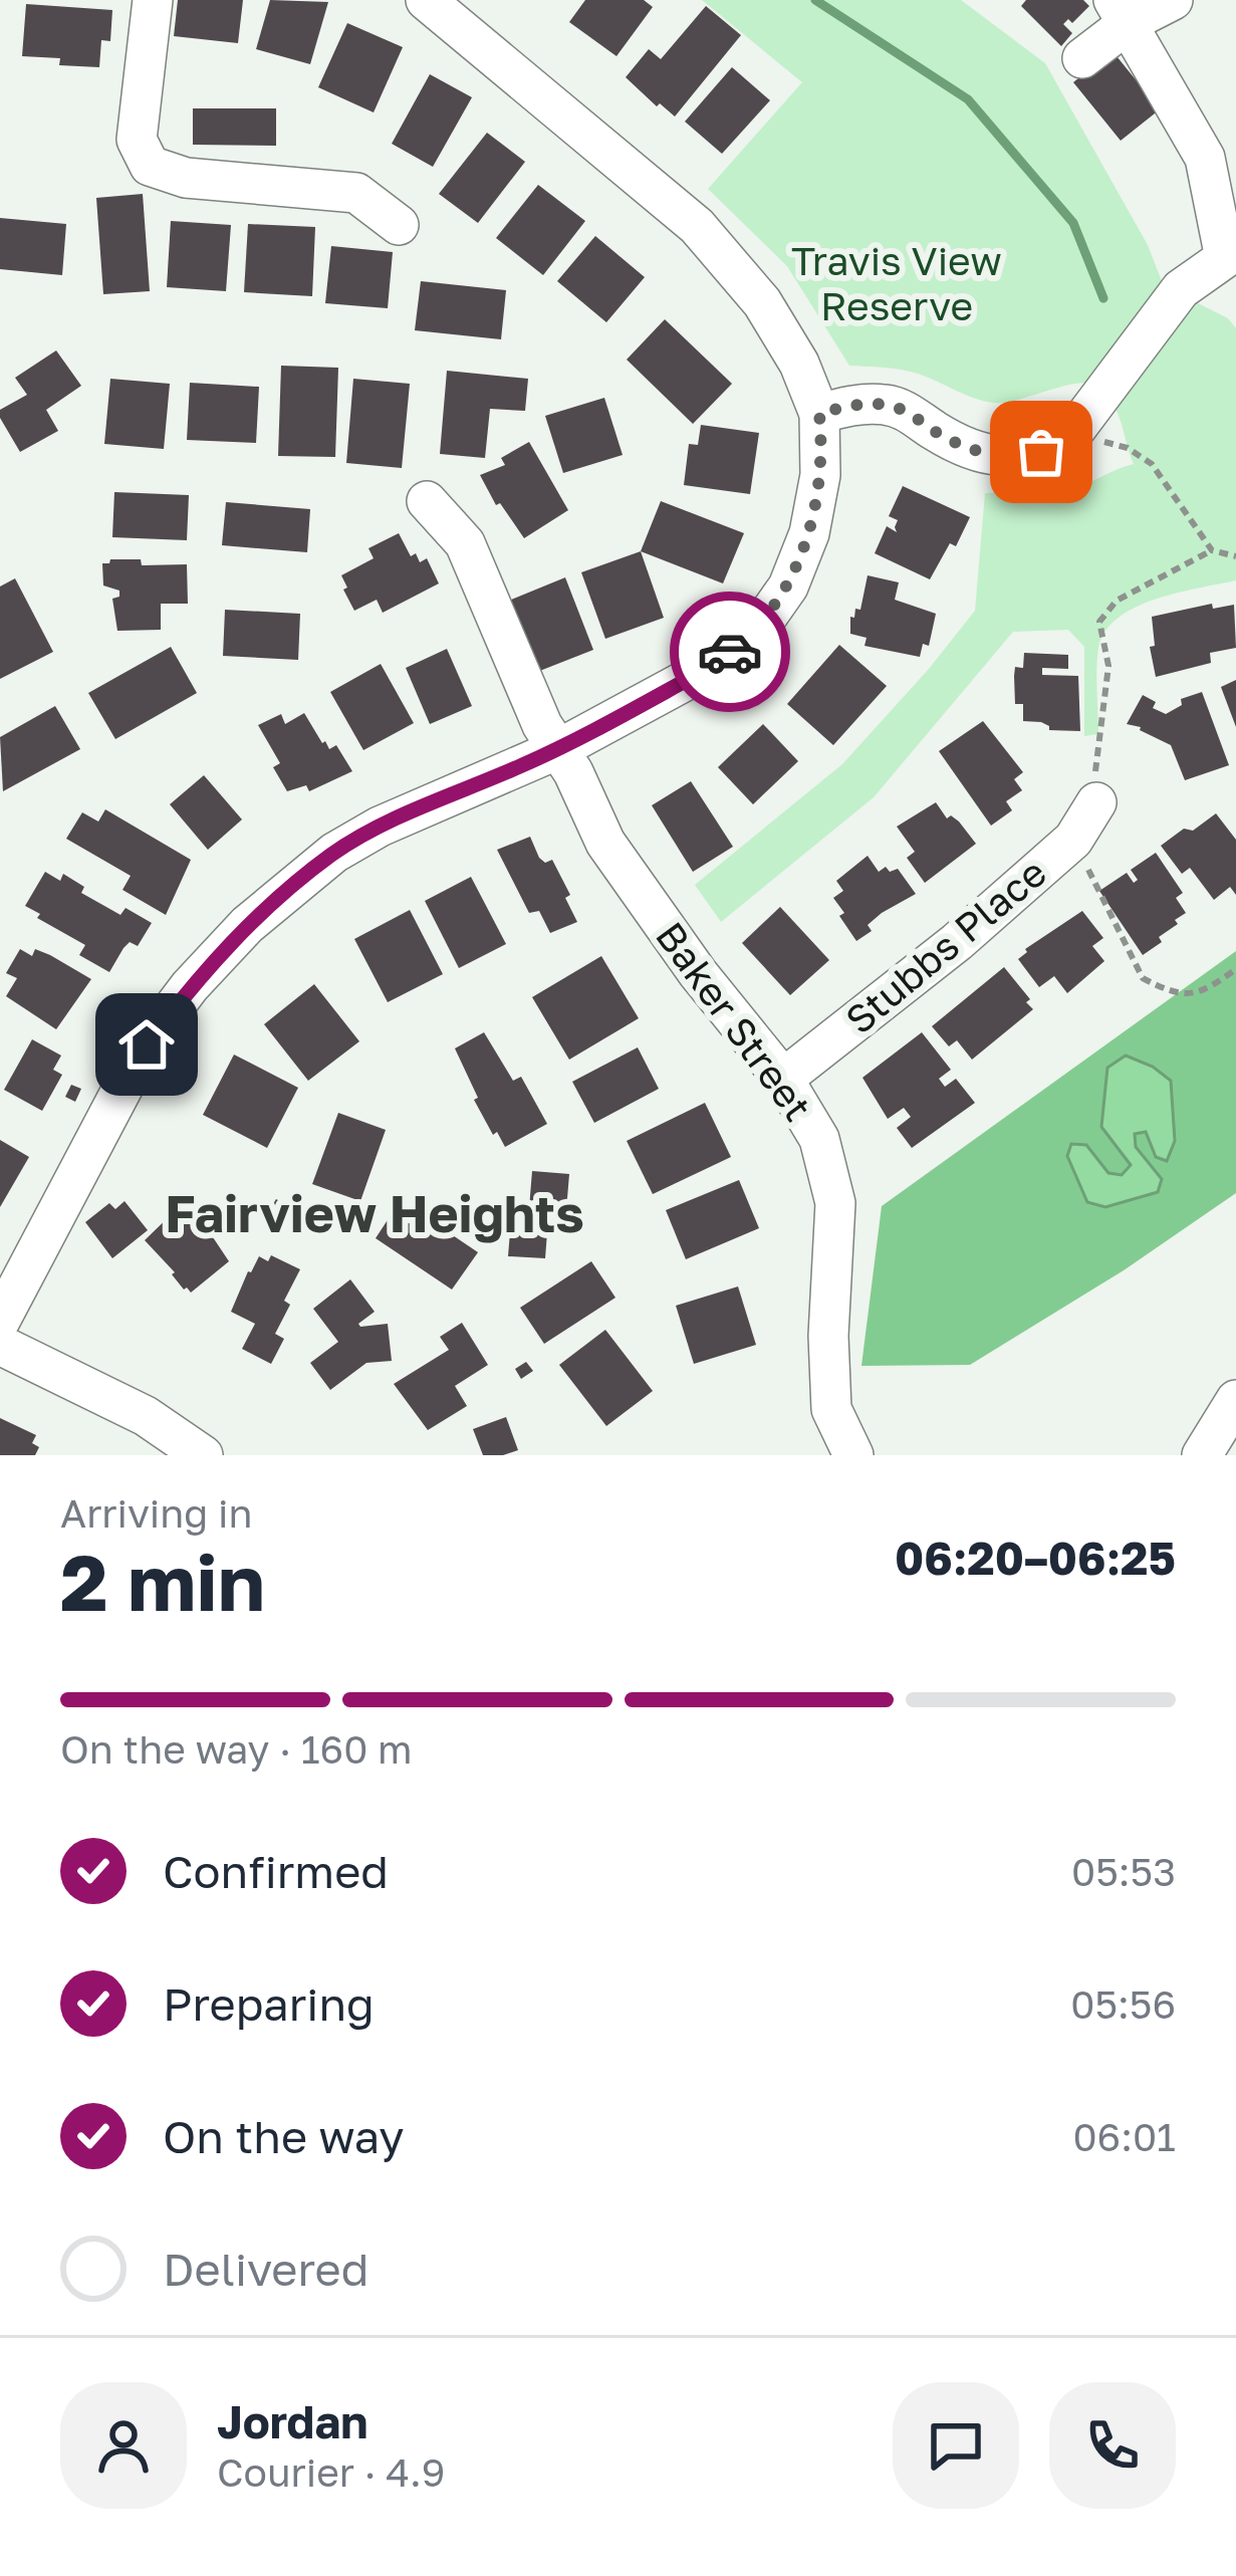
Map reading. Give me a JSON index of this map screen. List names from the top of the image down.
{
  "streets": {
    "street": ["Stubbs Place", "Baker Street"]
  },
  "crossings": [
    ["Stubbs Place", "Baker Street"]
  ],
  "districts": ["Fairview Heights"],
  "parks": ["Travis View Reserve"],
  "page": {
    "heading": ["2 min", "Arriving in", "06:20–06:25"],
    "panel": ["Jordan", "Courier · 4.9"],
    "bar": "On the way · 160 m",
    "list": [
      ["Confirmed", "05:53"],
      ["Preparing", "05:56"],
      ["On the way", "06:01"],
      "Delivered"
    ]
  }
}
